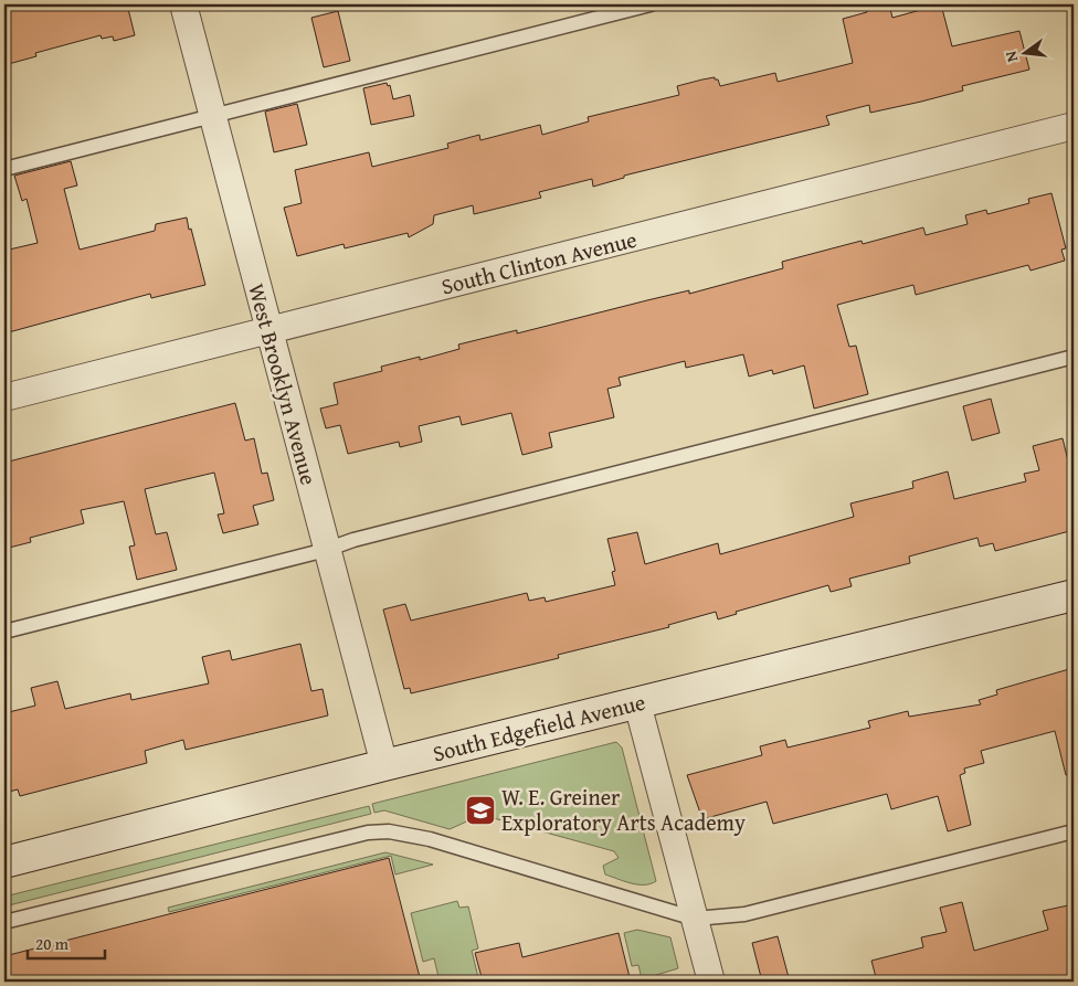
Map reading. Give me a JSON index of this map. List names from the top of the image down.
{
  "streets": {
    "street": ["South Clinton Avenue", "West Brooklyn Avenue", "South Edgefield Avenue"]
  },
  "crossings": [
    ["South Clinton Avenue", "West Brooklyn Avenue"],
    ["West Brooklyn Avenue", "South Edgefield Avenue"]
  ],
  "places": {
    "school or university": ["W. E. Greiner Exploratory Arts Academy"]
  },
  "scale_bar": "20 m",
  "north": "left"
}
